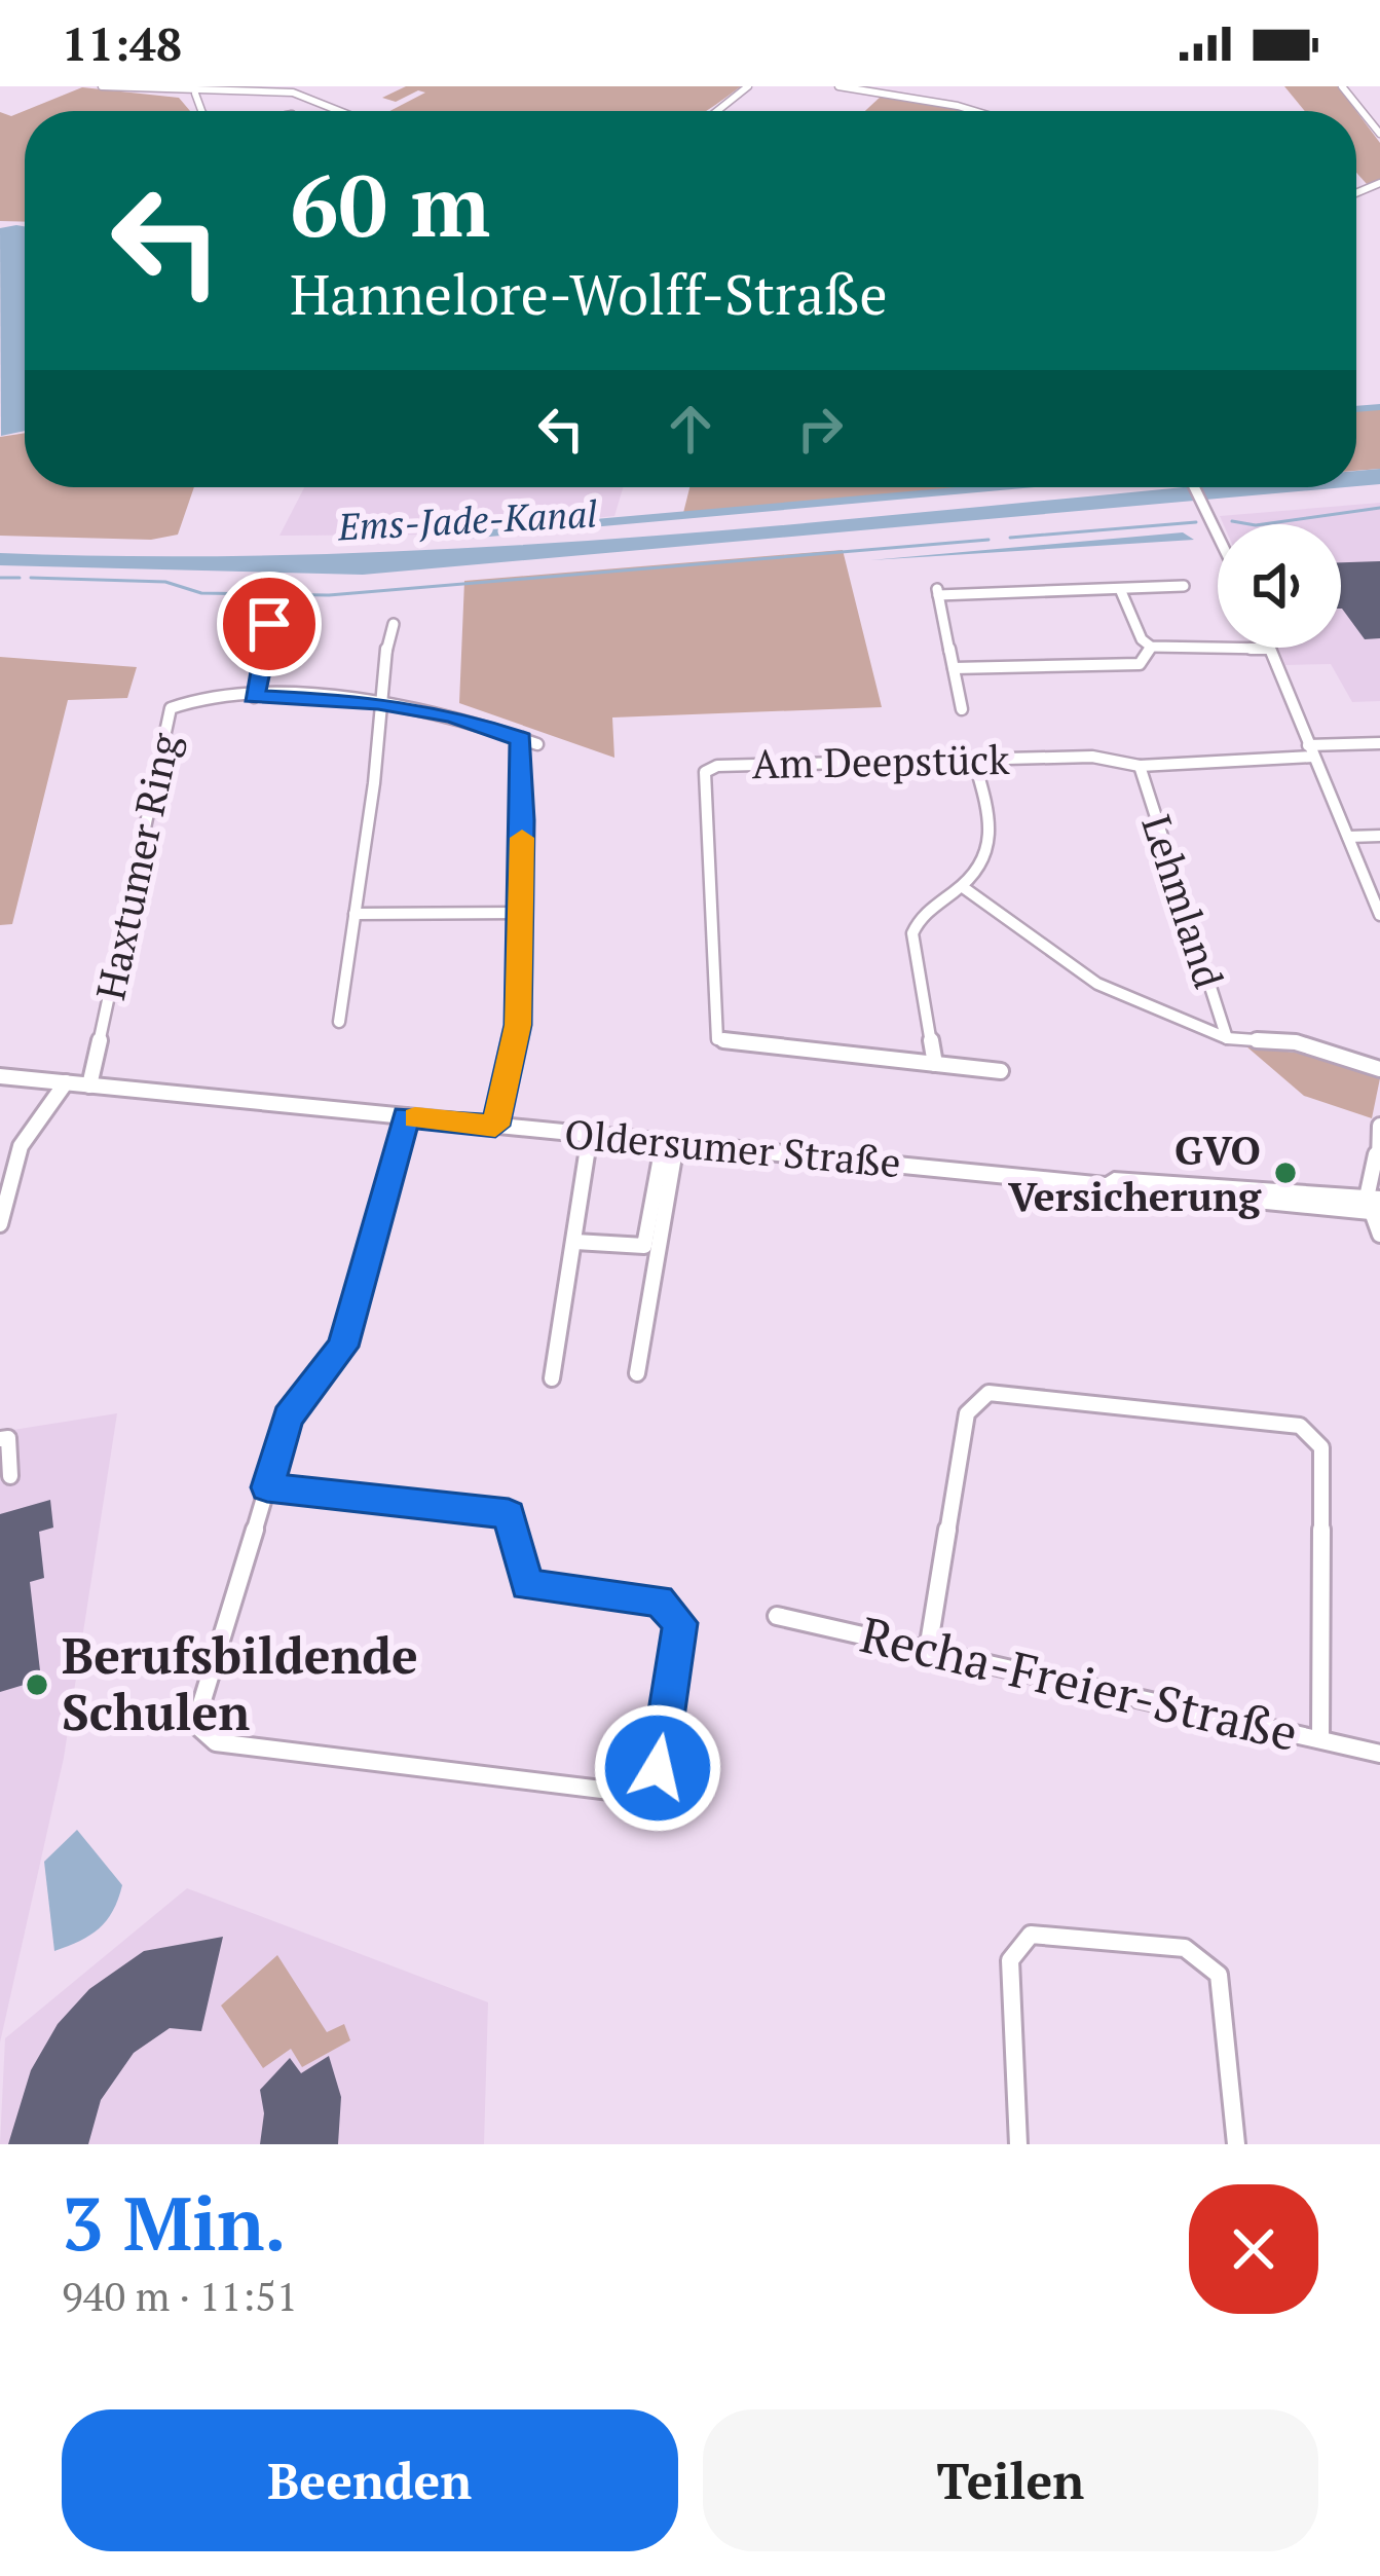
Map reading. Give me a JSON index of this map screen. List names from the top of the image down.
{
  "streets": {
    "main road": ["Oldersumer Straße"],
    "street": [
      "Am Deepstück",
      "Haxtumer Ring",
      "Lehmland",
      "Recha-Freier-Straße"
    ]
  },
  "crossings": [
    ["Am Deepstück", "Lehmland"],
    ["Haxtumer Ring", "Oldersumer Straße"]
  ],
  "water": ["Ems-Jade-Kanal"],
  "places": ["GVO Versicherung", "Berufsbildende Schulen"],
  "page": {
    "status": "11:48",
    "turn": ["60 m", "Hannelore-Wolff-Straße"],
    "heading": ["3 Min.", "940 m · 11:51"],
    "buttons": ["Beenden", "Teilen"]
  }
}
